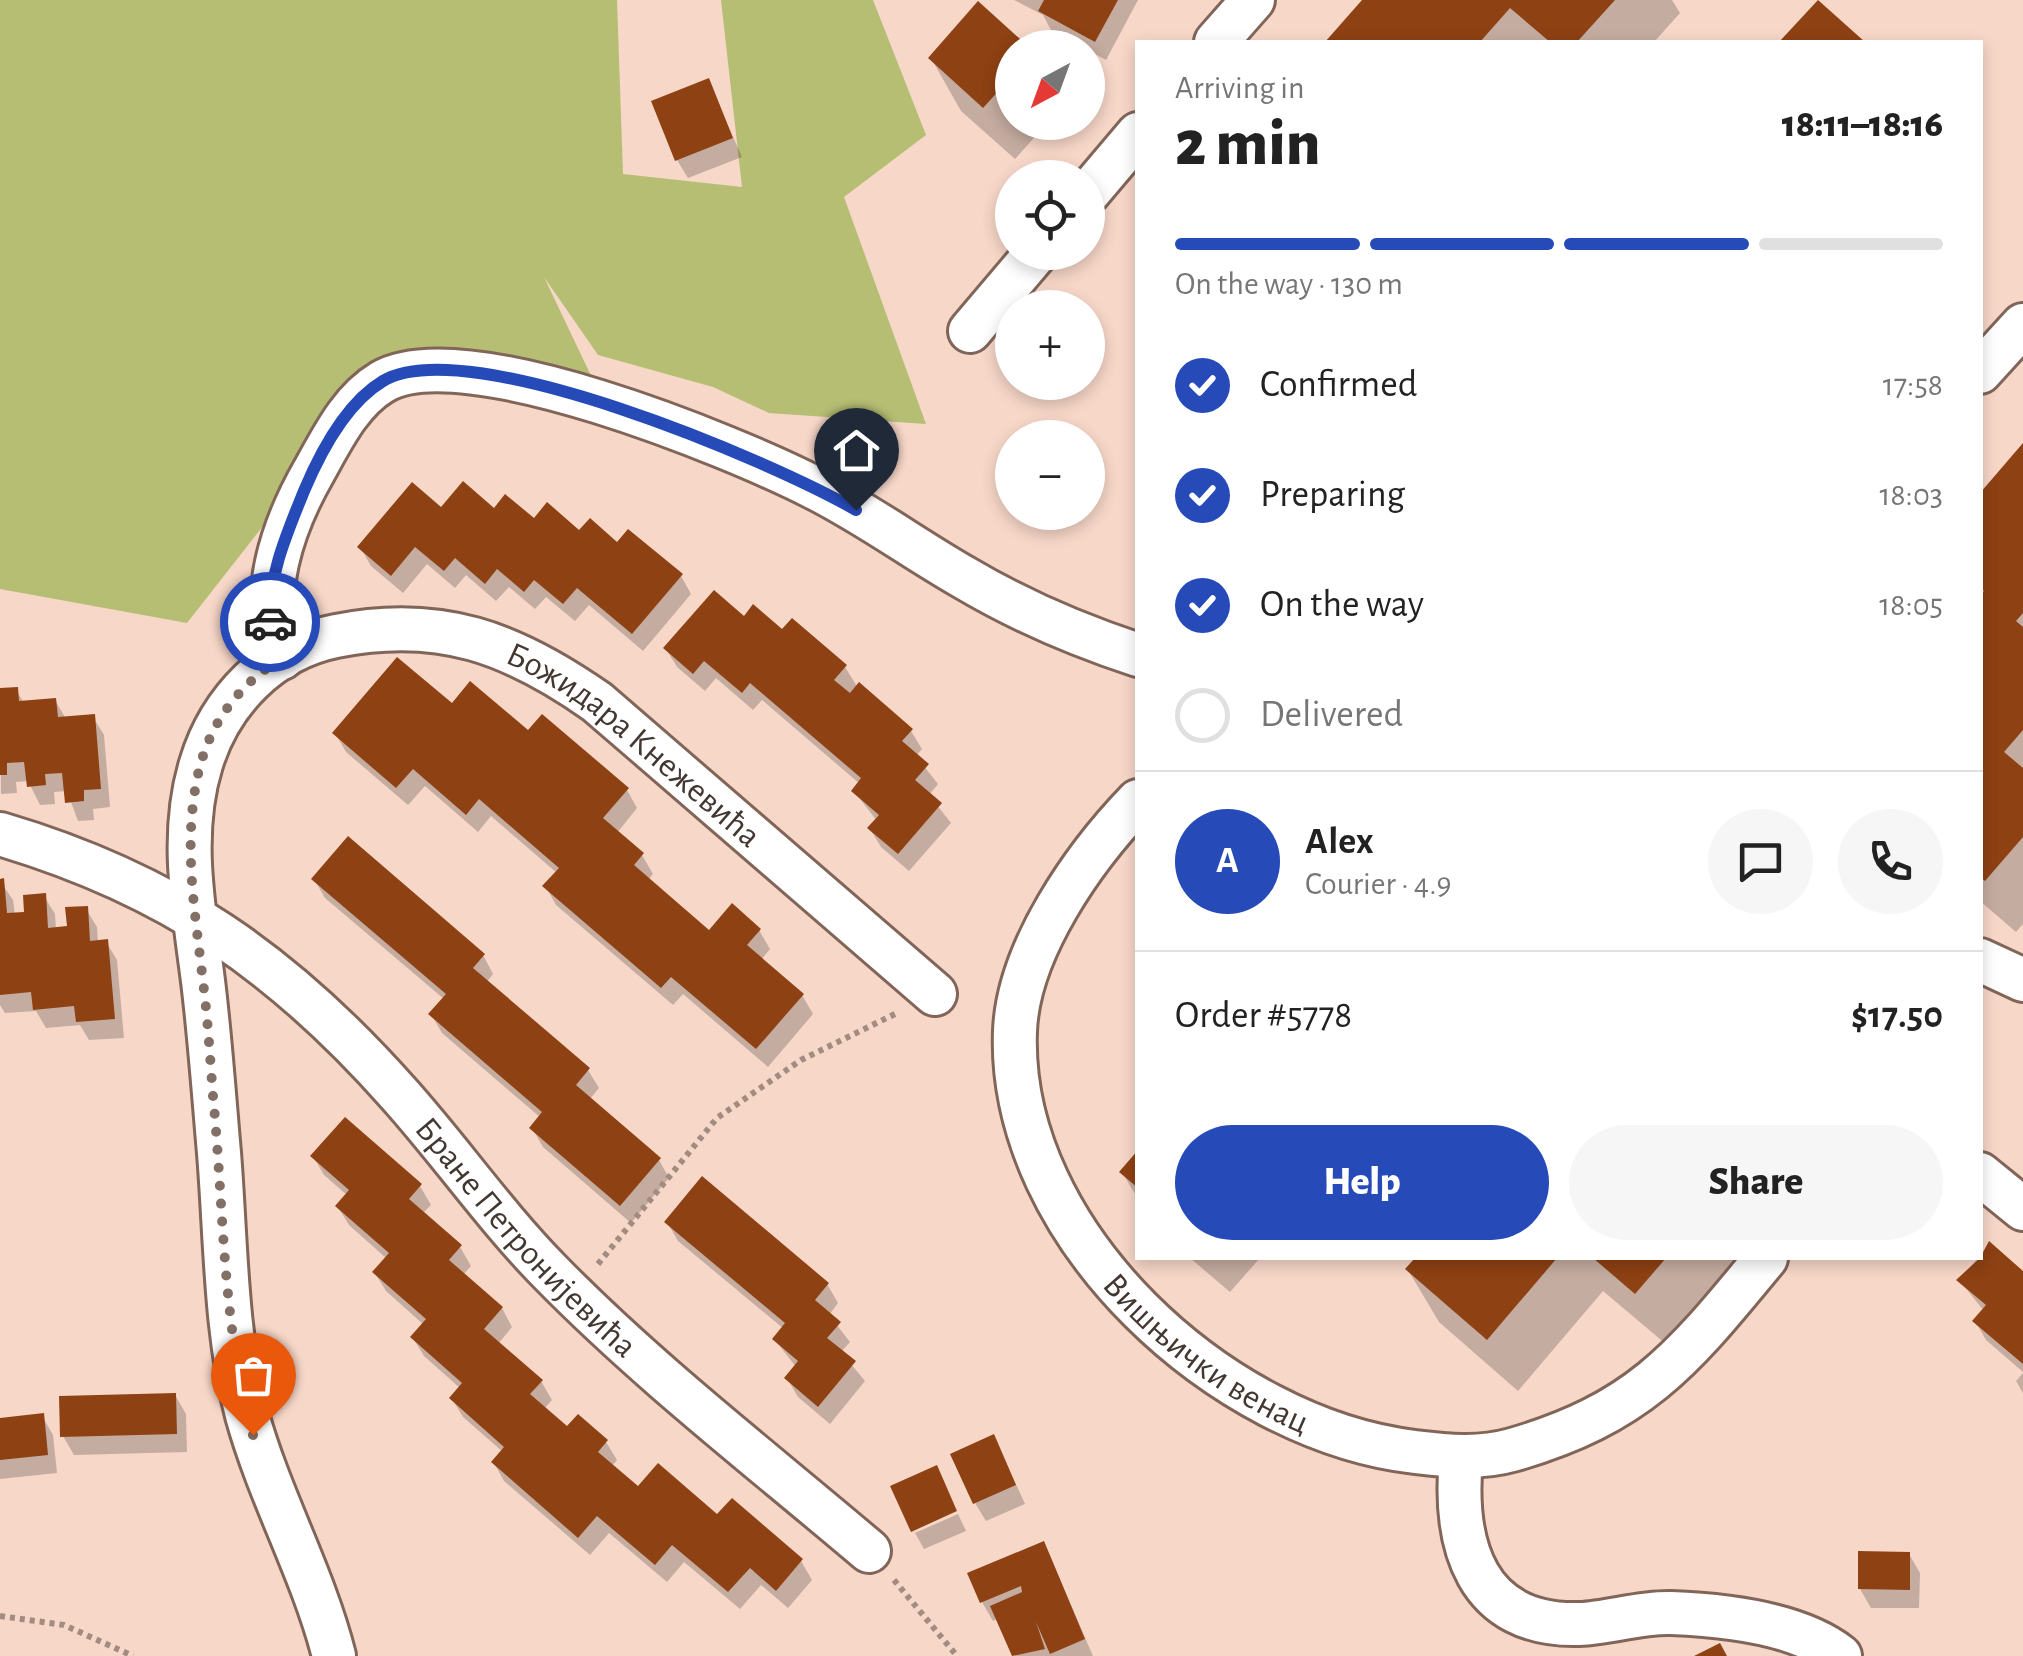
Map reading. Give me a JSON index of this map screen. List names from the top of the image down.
{
  "streets": {
    "street": ["Божидара Кнежевића", "Бране Петронијевића", "Вишњички венац"]
  },
  "crossings": [
    ["Божидара Кнежевића", "Бране Петронијевића"]
  ],
  "north": "bottom left",
  "page": {
    "map_buttons": ["+", "−"],
    "heading": ["2 min", "Arriving in", "18:11–18:16"],
    "panel": [
      "Alex",
      "Courier · 4.9",
      "Order #5778",
      "$17.50"
    ],
    "bar": "On the way · 130 m",
    "list": [
      ["Confirmed", "17:58"],
      ["Preparing", "18:03"],
      ["On the way", "18:05"],
      "Delivered"
    ],
    "round": "A",
    "buttons": ["Help", "Share"]
  }
}
